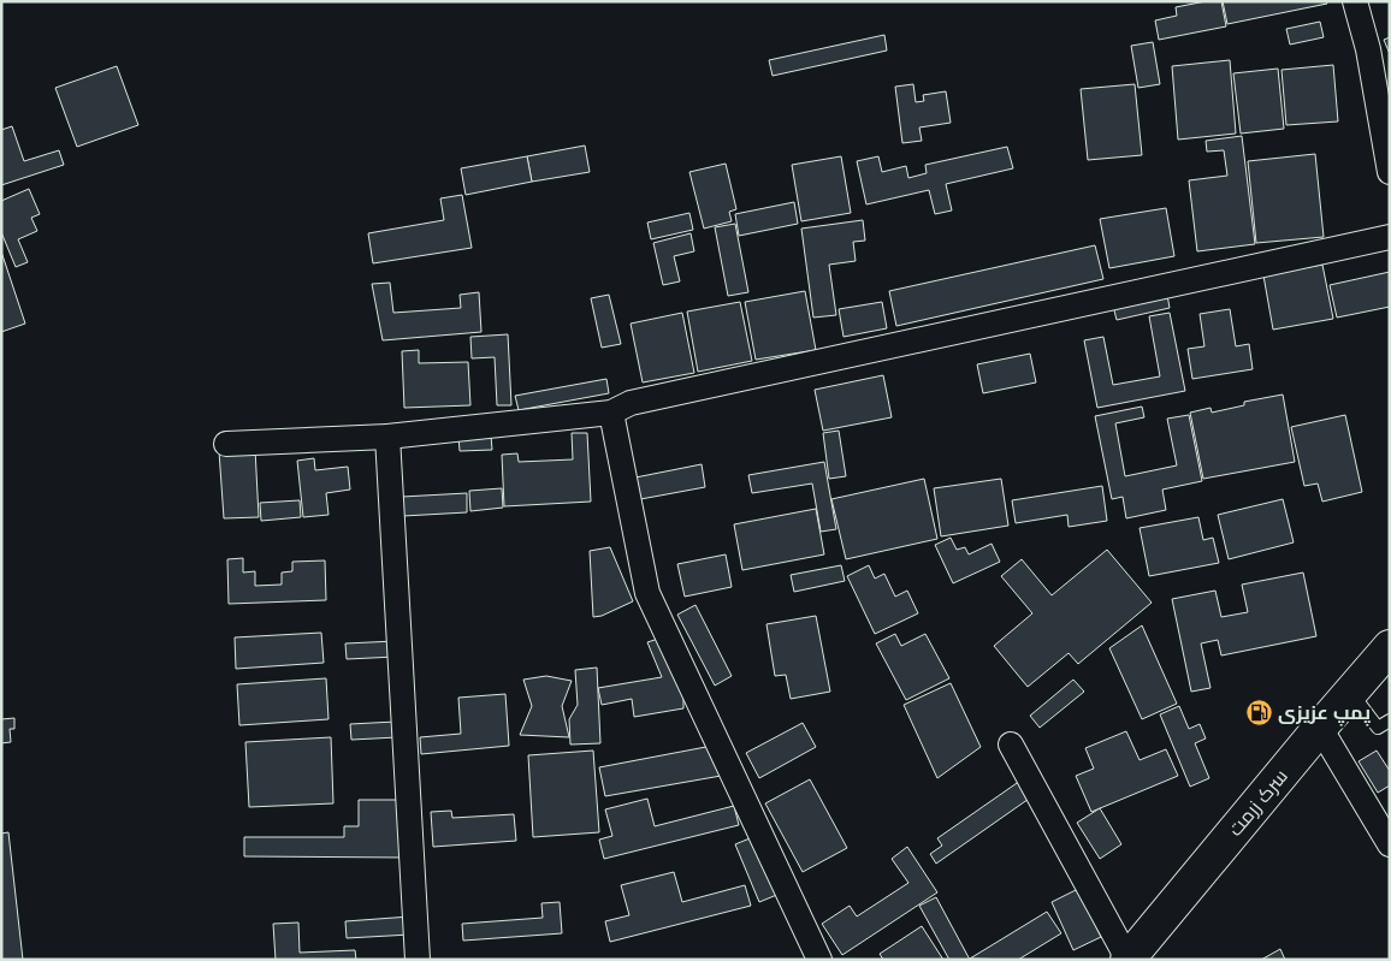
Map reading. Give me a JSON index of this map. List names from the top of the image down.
{
  "streets": {
    "highway": ["سرک زرمت"]
  },
  "places": {
    "fuel station": ["پمپ عزیزی"]
  }
}
